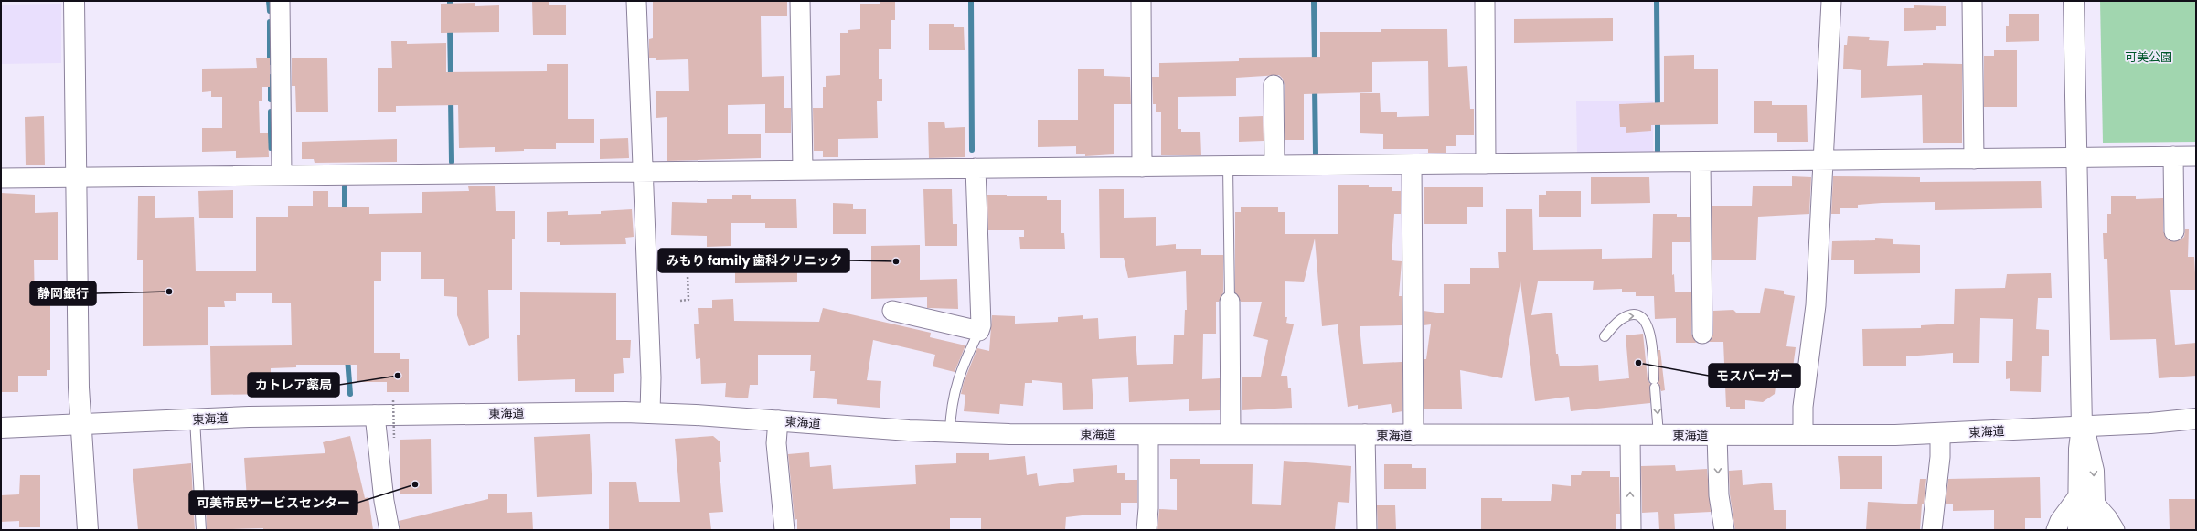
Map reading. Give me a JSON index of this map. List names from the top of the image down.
{
  "streets": {
    "main road": ["東海道"]
  },
  "parks": ["可美公園"],
  "places": [
    "みもり family 歯科クリニック",
    "静岡銀行",
    "モスバーガー",
    "カトレア薬局",
    "可美市民サービスセンター"
  ]
}
